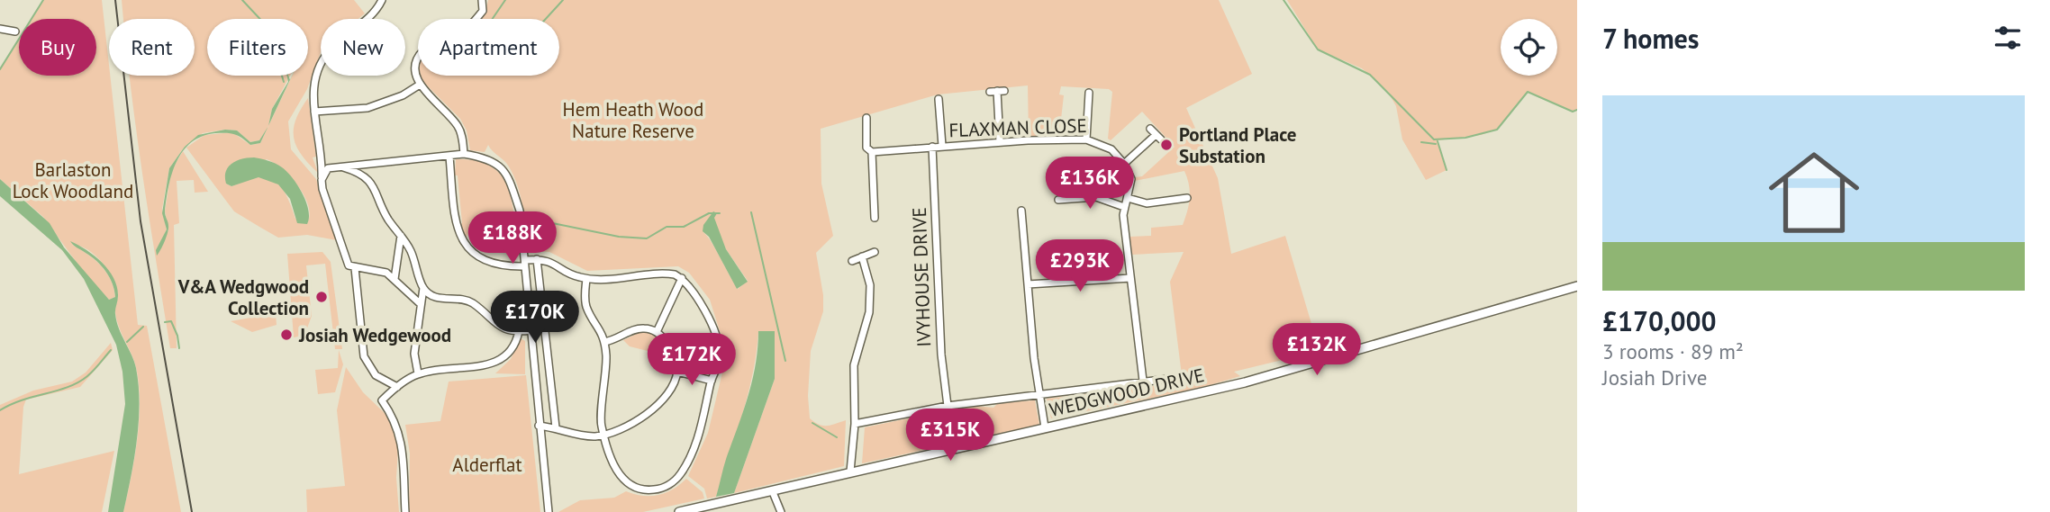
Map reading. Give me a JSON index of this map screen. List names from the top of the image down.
{
  "streets": {
    "street": ["FLAXMAN CLOSE", "IVYHOUSE DRIVE", "WEDGWOOD DRIVE"]
  },
  "crossings": [
    ["FLAXMAN CLOSE", "IVYHOUSE DRIVE"]
  ],
  "parks": ["Hem Heath Wood Nature Reserve", "Barlaston Lock Woodland", "Alderflat"],
  "places": ["Portland Place Substation", "V&A Wedgwood Collection", "Josiah Wedgewood"],
  "page": {
    "heading": "7 homes",
    "chip": [
      "Buy",
      "Rent",
      "Filters",
      "New",
      "Apartment"
    ],
    "list": [
      {
        "name": "£170,000",
        "note": "3 rooms · 89 m² · Josiah Drive"
      }
    ],
    "price": [
      "£136K",
      "£188K",
      "£293K",
      "£170K",
      "£132K",
      "£172K",
      "£315K"
    ]
  }
}
